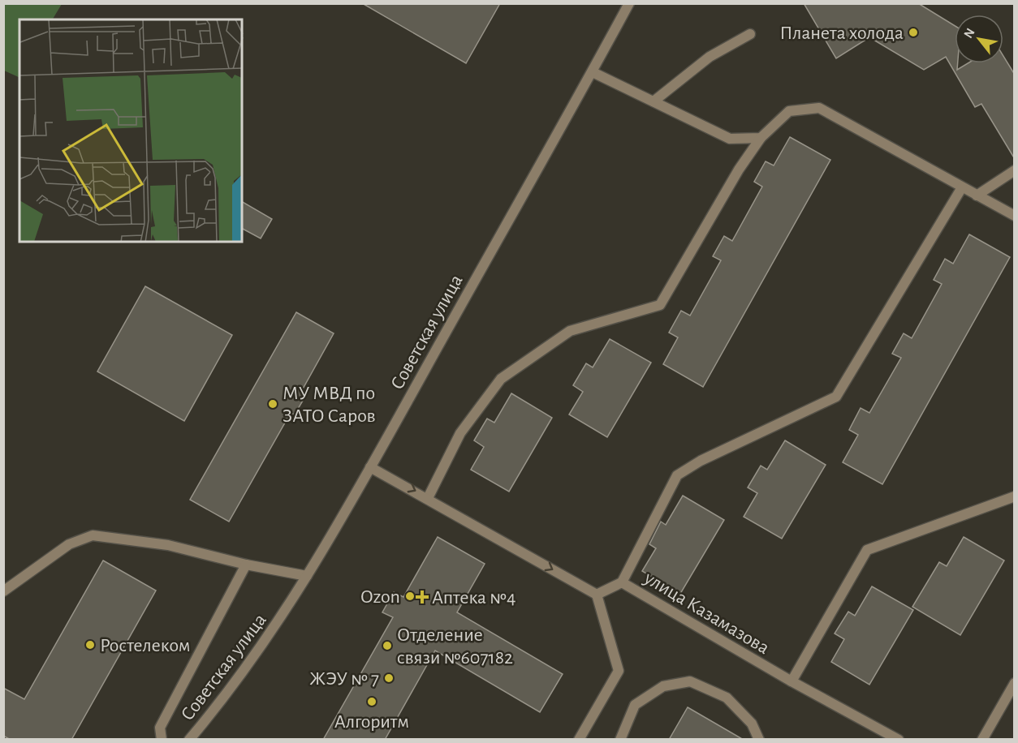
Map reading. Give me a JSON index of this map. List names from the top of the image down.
{
  "streets": {
    "street": ["Советская улица", "улица Казамазова"]
  },
  "places": {
    "other": [
      "Планета холода",
      "МУ МВД по ЗАТО Саров",
      "Ozon",
      "Ростелеком",
      "Отделение связи №607182",
      "ЖЭУ № 7",
      "Алгоритм"
    ],
    "health": ["Аптека №4"]
  },
  "north": "top left"
}
